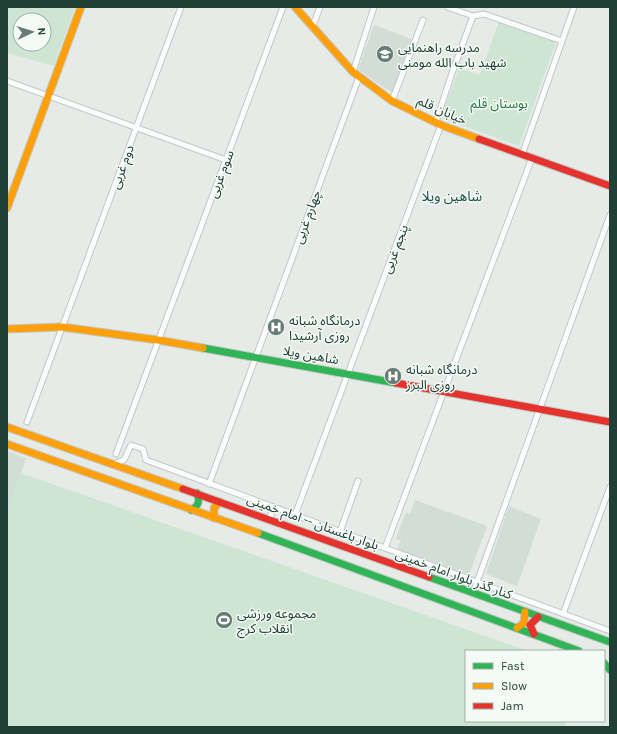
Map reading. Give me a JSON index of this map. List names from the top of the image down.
{
  "streets": {
    "main road": ["خیابان قلم", "شاهین ویلا", "بلوار باغستان -- امام خمینی"],
    "street": [
      "دوم غربی",
      "سوم غربی",
      "چهارم غربی",
      "پنجم غربی",
      "کنار گذر بلوار امام خمینی"
    ]
  },
  "crossings": [
    ["خیابان قلم", "چهارم غربی"],
    ["خیابان قلم", "پنجم غربی"],
    ["دوم غربی", "شاهین ویلا"],
    ["سوم غربی", "شاهین ویلا"],
    ["چهارم غربی", "شاهین ویلا"],
    ["چهارم غربی", "کنار گذر بلوار امام خمینی"],
    ["پنجم غربی", "شاهین ویلا"],
    ["پنجم غربی", "کنار گذر بلوار امام خمینی"],
    ["بلوار باغستان -- امام خمینی", "کنار گذر بلوار امام خمینی"]
  ],
  "districts": ["شاهین ویلا"],
  "parks": ["بوستان قلم"],
  "places": {
    "school or university": ["مدرسه راهنمایی شهید باب الله مومنی"],
    "hospital": ["درمانگاه شبانه روزی آرشیدا", "درمانگاه شبانه روزی البرز"],
    "sports": ["مجموعه ورزشی انقلاب کرج"]
  },
  "legend": ["Fast", "Slow", "Jam"],
  "north": "right"
}
